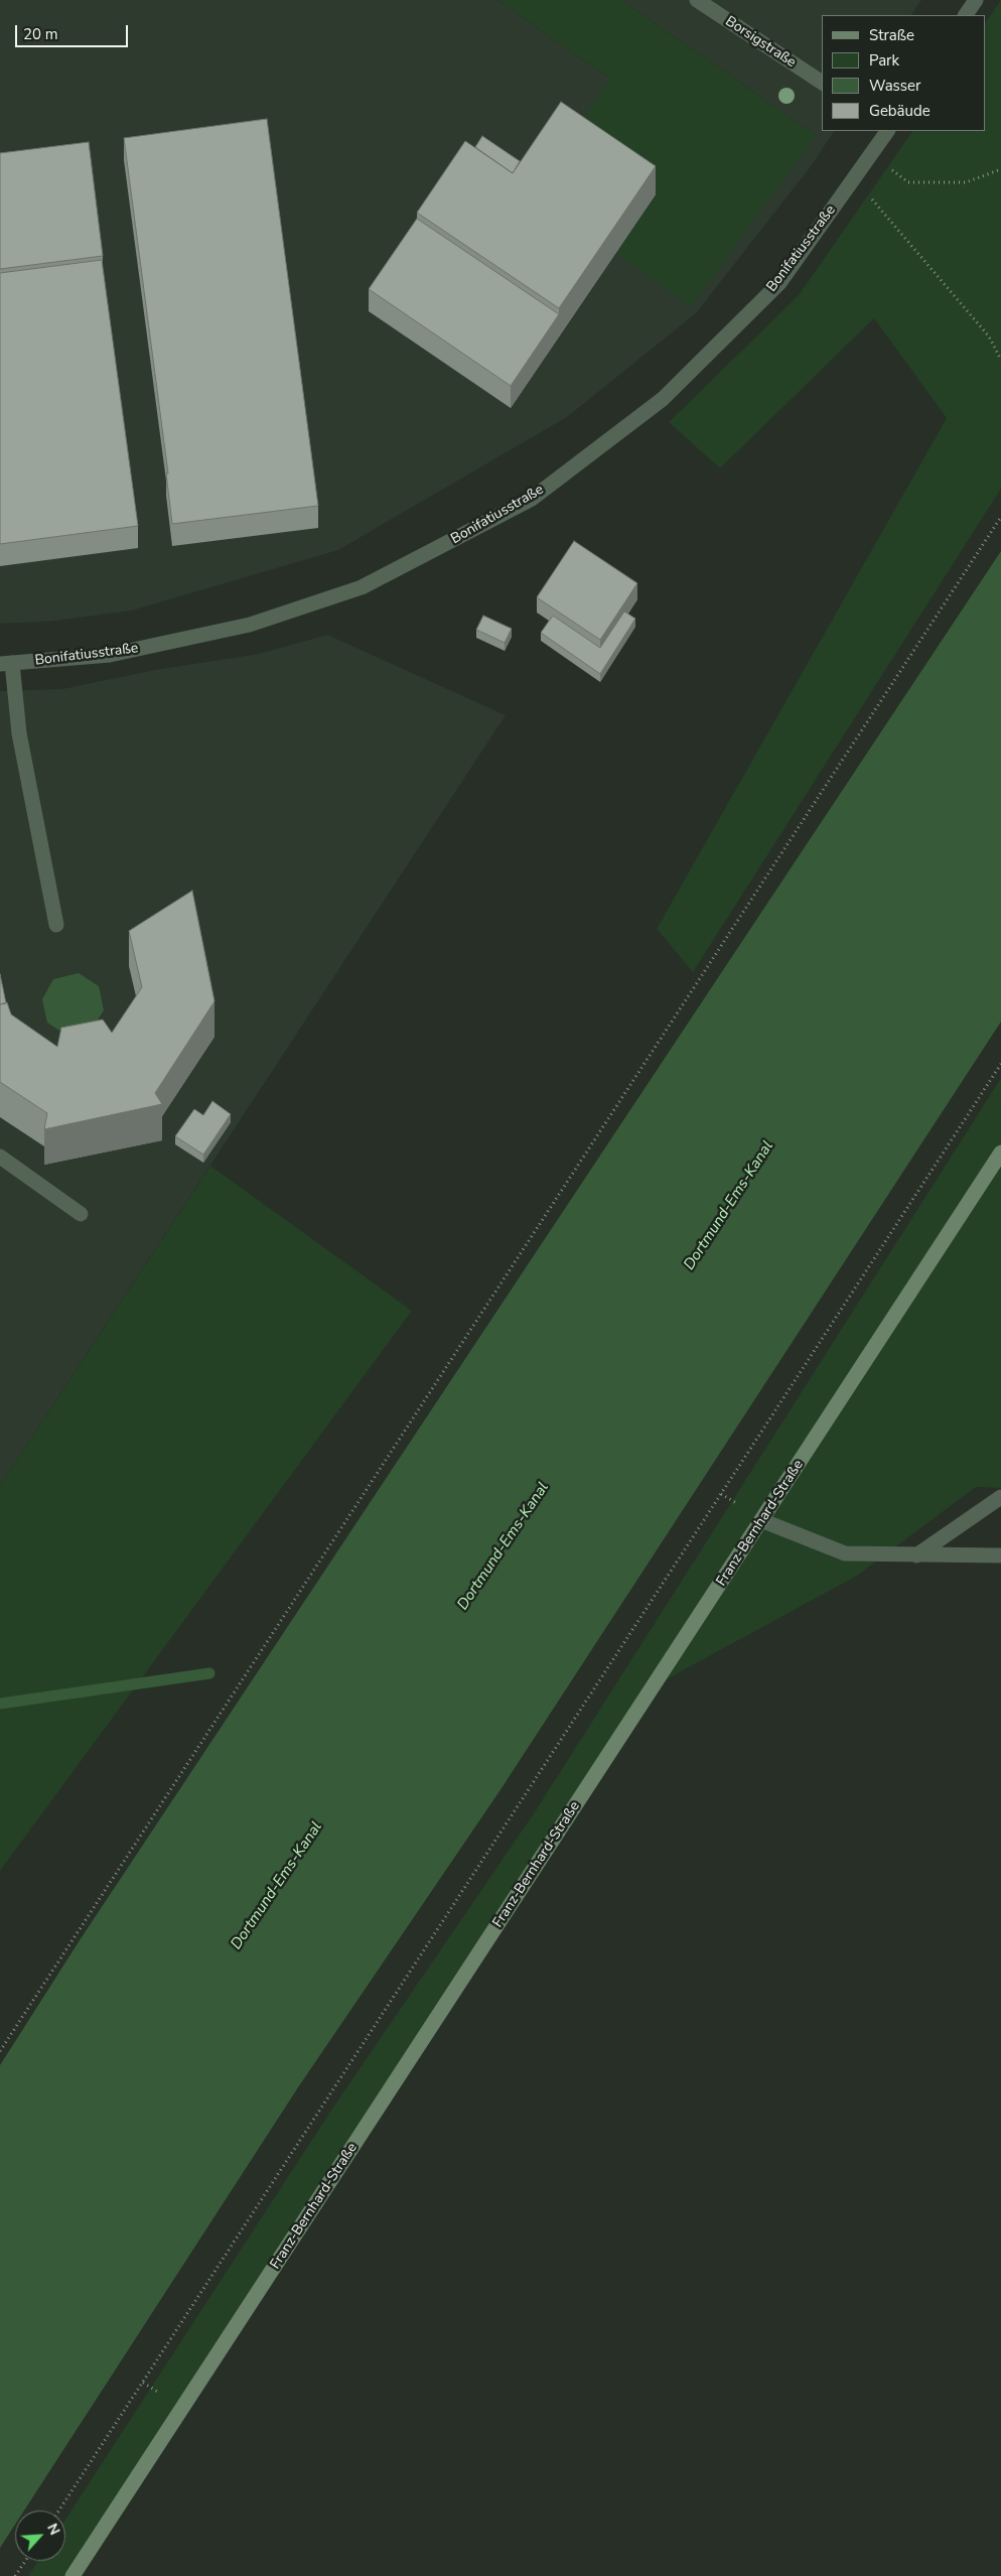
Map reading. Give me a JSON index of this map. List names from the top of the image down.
{
  "streets": {
    "street": ["Borsigstraße", "Bonifatiusstraße", "Franz-Bernhard-Straße"]
  },
  "water": ["Dortmund-Ems-Kanal"],
  "legend": [
    "Straße",
    "Park",
    "Wasser",
    "Gebäude"
  ],
  "scale_bar": "20 m",
  "north": "top right"
}
